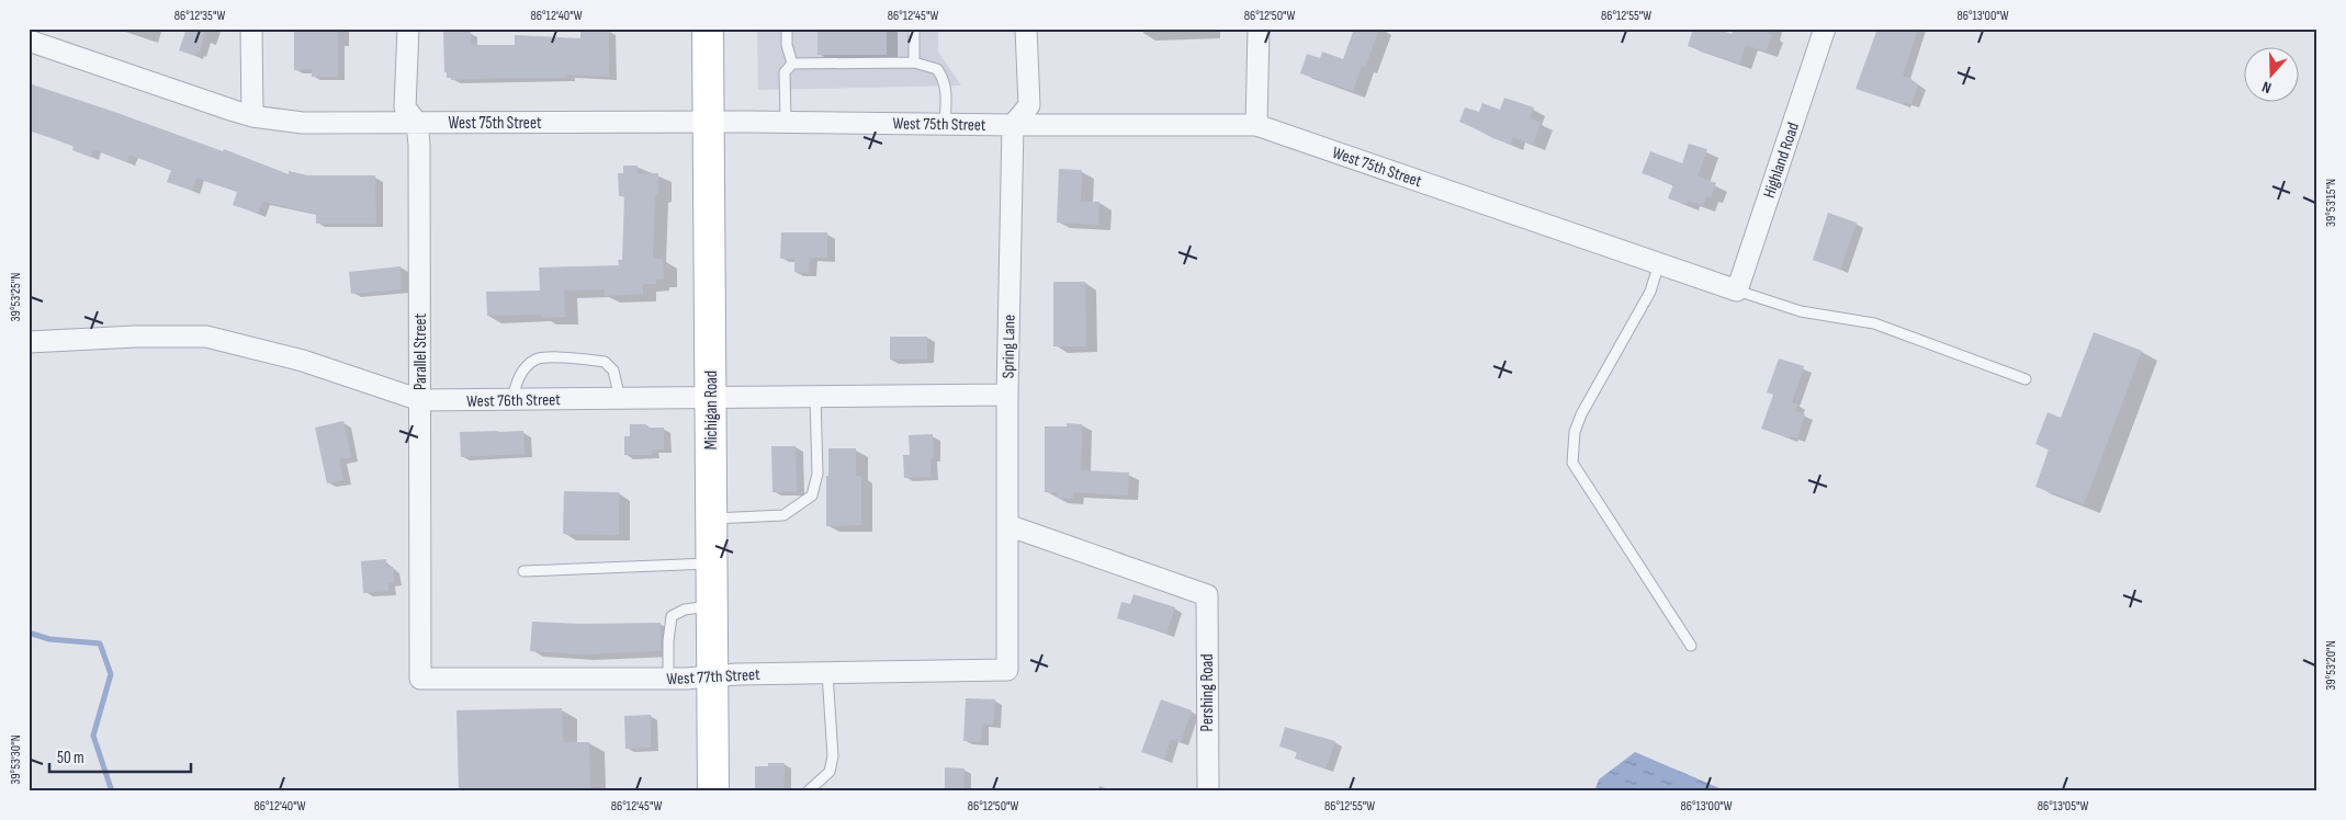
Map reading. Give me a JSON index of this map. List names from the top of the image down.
{
  "streets": {
    "main road": ["Michigan Road"],
    "street": [
      "West 75th Street",
      "Highland Road",
      "Spring Lane",
      "Parallel Street",
      "West 76th Street",
      "West 77th Street",
      "Pershing Road"
    ]
  },
  "crossings": [
    ["West 75th Street", "Highland Road"],
    ["West 75th Street", "Spring Lane"],
    ["West 75th Street", "Parallel Street"],
    ["West 75th Street", "Michigan Road"],
    ["Spring Lane", "West 76th Street"],
    ["Spring Lane", "West 77th Street"],
    ["Spring Lane", "Pershing Road"],
    ["Parallel Street", "West 76th Street"],
    ["Parallel Street", "West 77th Street"],
    ["West 76th Street", "Michigan Road"],
    ["Michigan Road", "West 77th Street"]
  ],
  "scale_bar": "50 m",
  "north": "bottom",
  "coordinates": [
    "86°12'35\"W",
    "86°12'40\"W",
    "86°12'45\"W",
    "86°12'50\"W",
    "86°12'55\"W",
    "86°13'00\"W",
    "39°53'15\"N",
    "39°53'25\"N",
    "39°53'20\"N",
    "39°53'30\"N",
    "86°13'05\"W"
  ]
}
